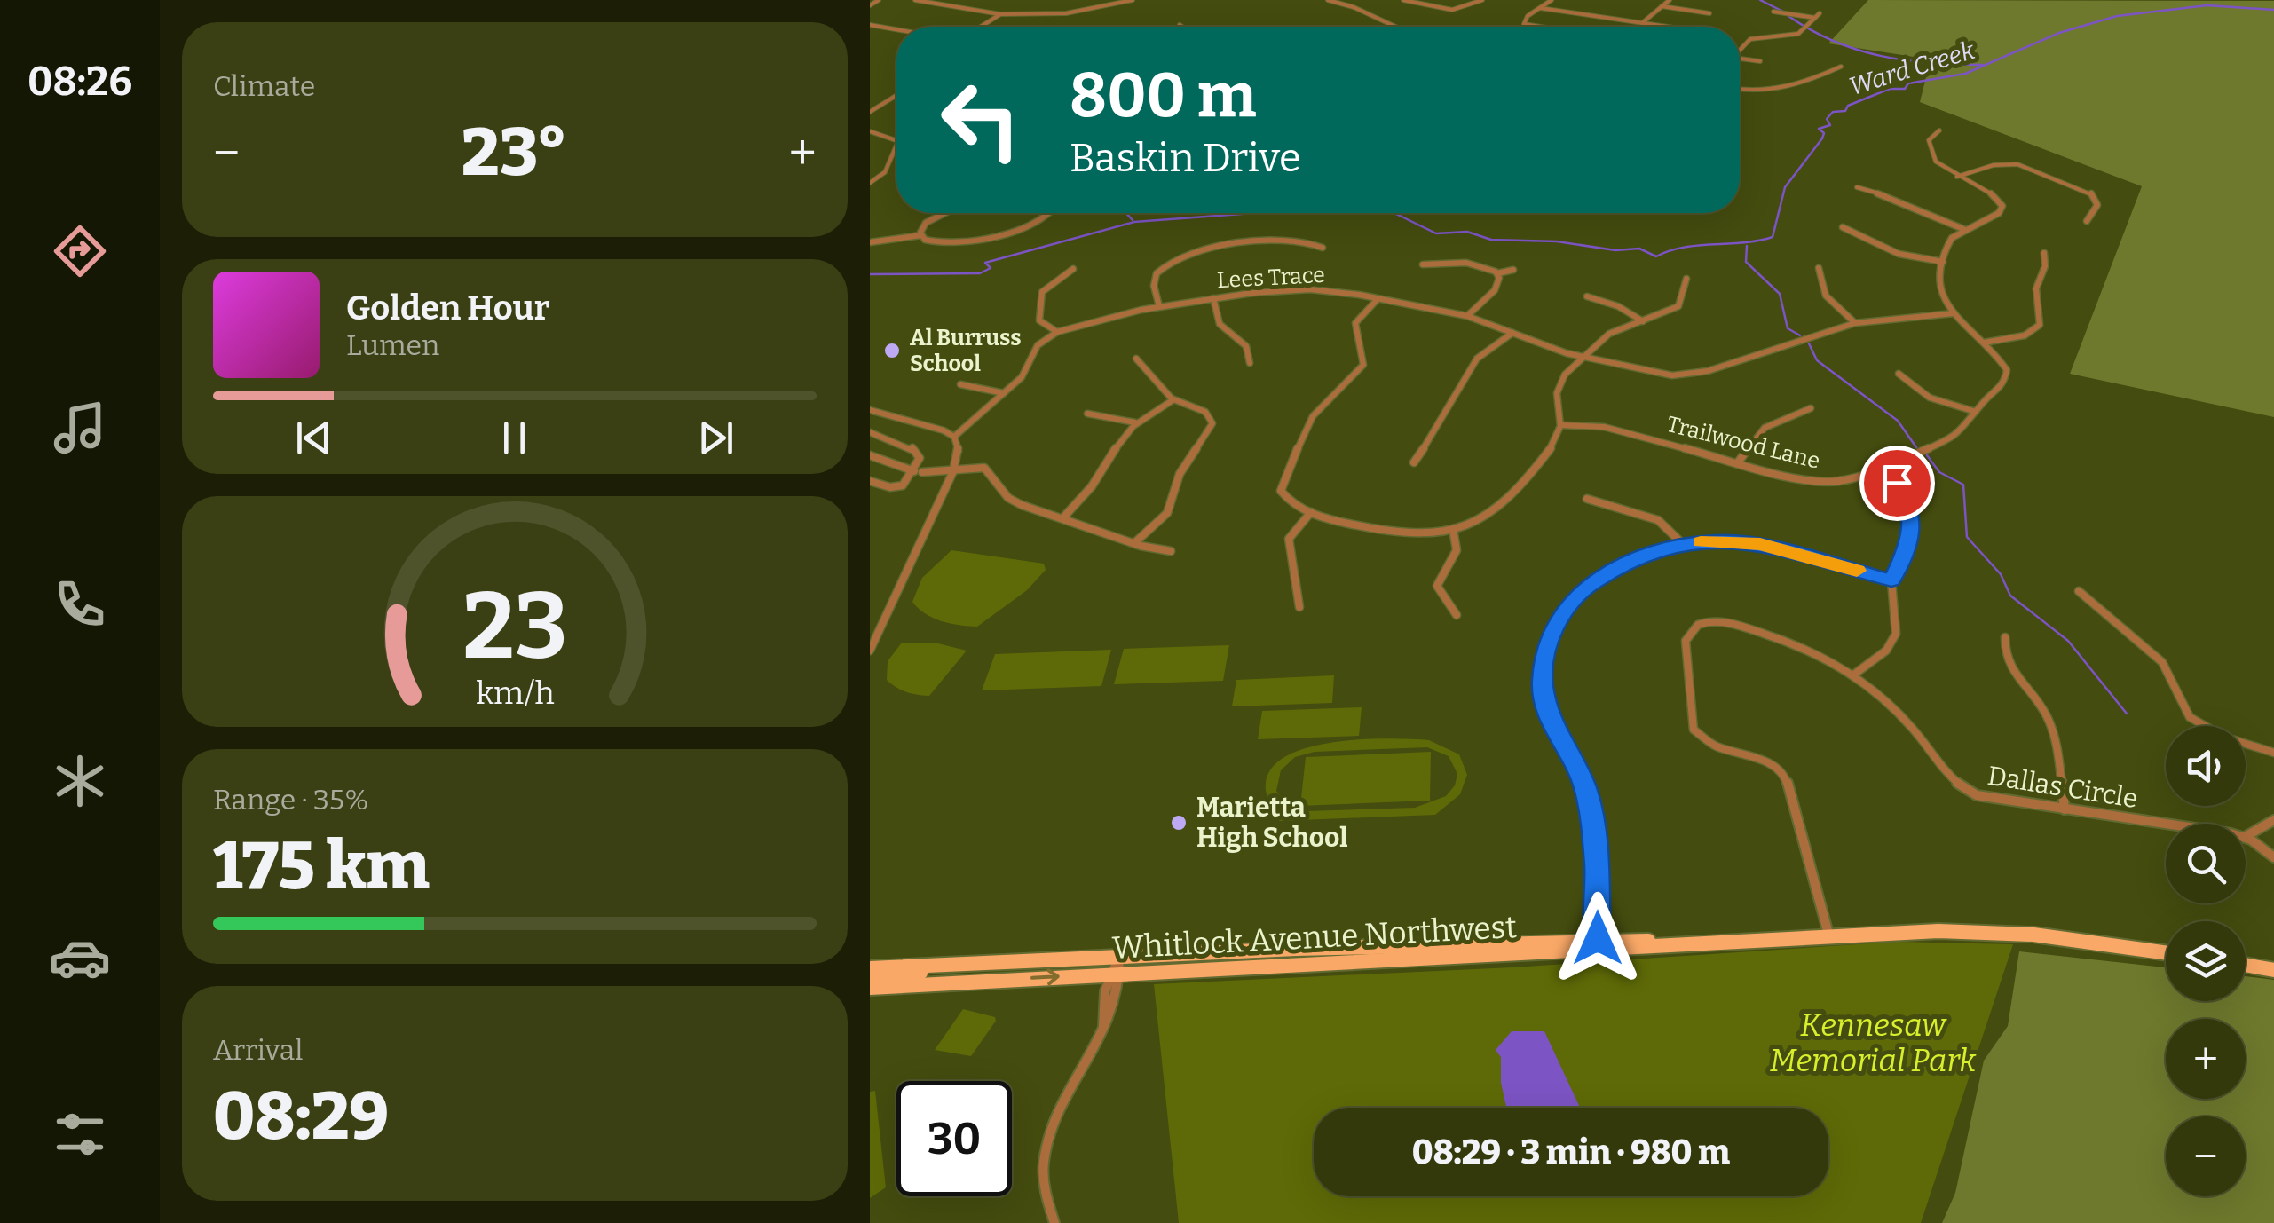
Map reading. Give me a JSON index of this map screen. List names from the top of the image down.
{
  "streets": {
    "highway": ["Whitlock Avenue Northwest"],
    "street": ["Lees Trace", "Trailwood Lane", "Dallas Circle"]
  },
  "crossings": [
    ["Lees Trace", "Trailwood Lane"],
    ["Dallas Circle", "Whitlock Avenue Northwest"]
  ],
  "water": ["Ward Creek"],
  "parks": ["Kennesaw Memorial Park"],
  "places": ["Al Burruss School", "Marietta High School"],
  "page": {
    "tabs": "08:26",
    "tile": [
      "Climate",
      ["Range · 35%", "175 km"],
      ["Arrival", "08:29"]
    ],
    "turn": ["800 m", "Baskin Drive"],
    "heat": ["−", "23°", "+"],
    "song": ["Golden Hour", "Lumen"],
    "map_buttons": ["+", "−"],
    "limit": "30",
    "trip": "08:29 · 3 min · 980 m",
    "gauge": ["23", "km/h"]
  }
}
